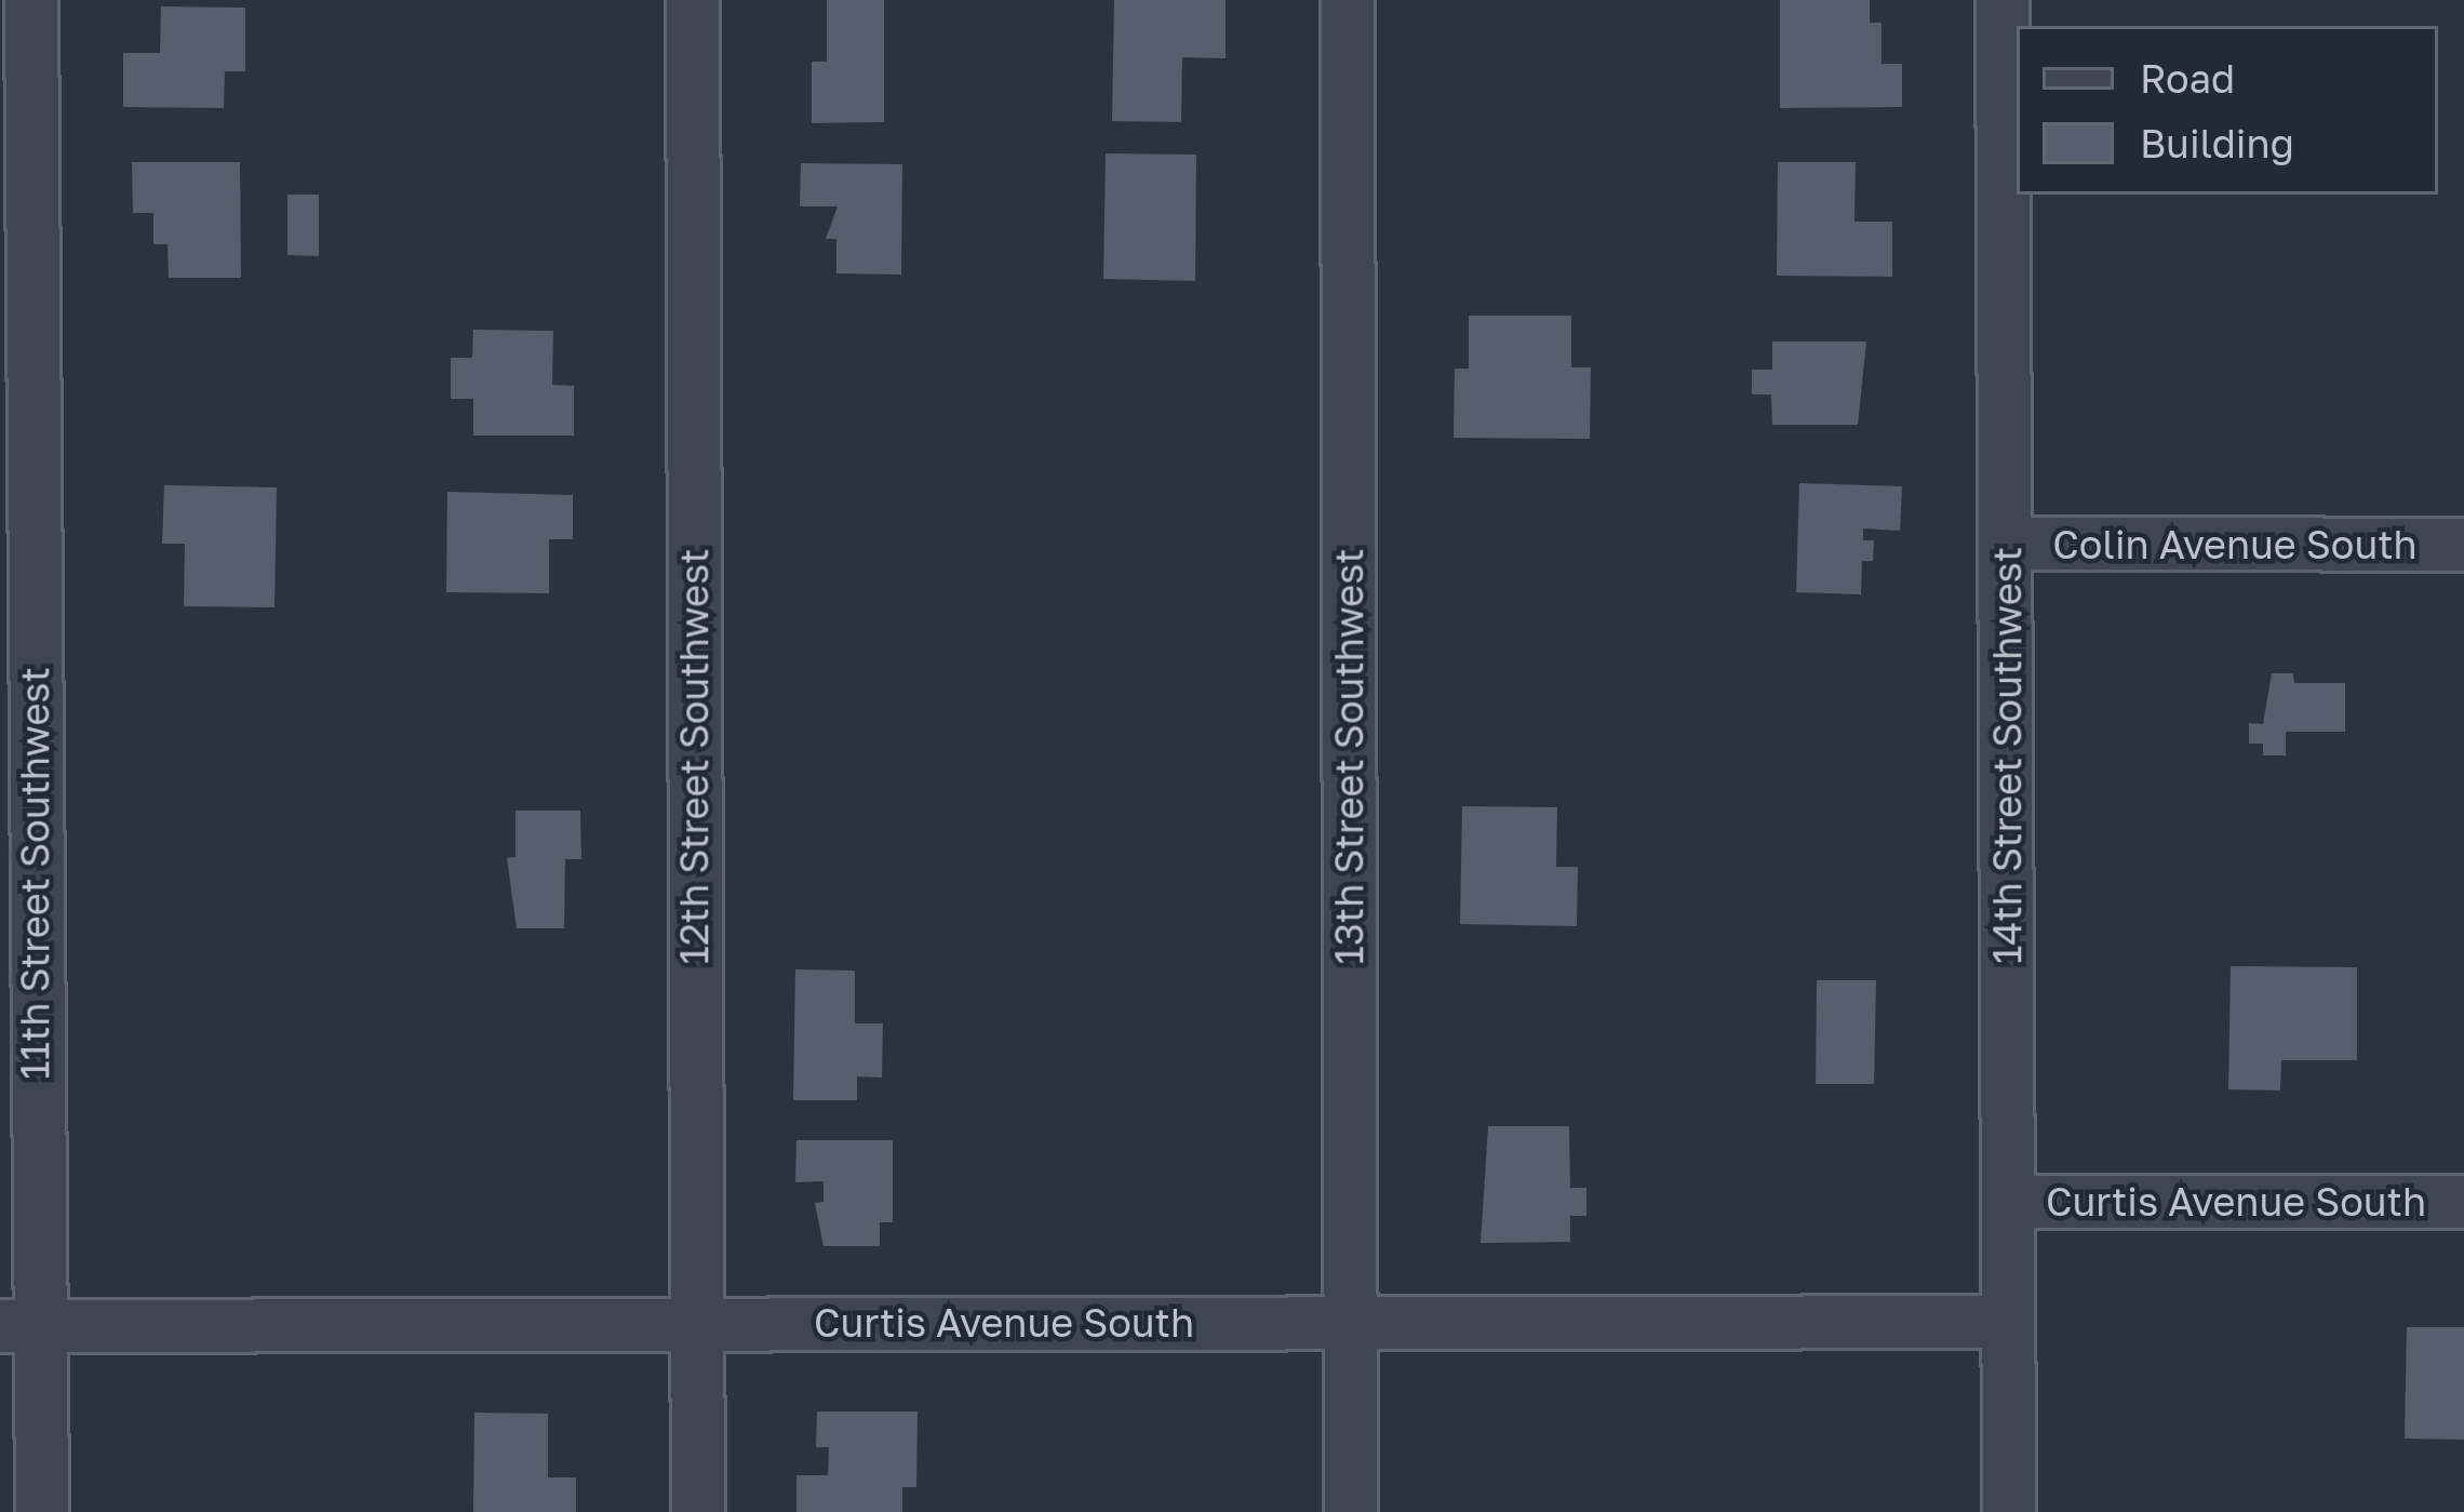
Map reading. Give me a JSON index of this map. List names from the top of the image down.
{
  "streets": {
    "street": [
      "Colin Avenue South",
      "14th Street Southwest",
      "12th Street Southwest",
      "13th Street Southwest",
      "11th Street Southwest",
      "Curtis Avenue South"
    ]
  },
  "crossings": [
    ["Colin Avenue South", "14th Street Southwest"],
    ["14th Street Southwest", "Curtis Avenue South"],
    ["12th Street Southwest", "Curtis Avenue South"],
    ["13th Street Southwest", "Curtis Avenue South"],
    ["11th Street Southwest", "Curtis Avenue South"]
  ],
  "legend": ["Road", "Building"]
}
